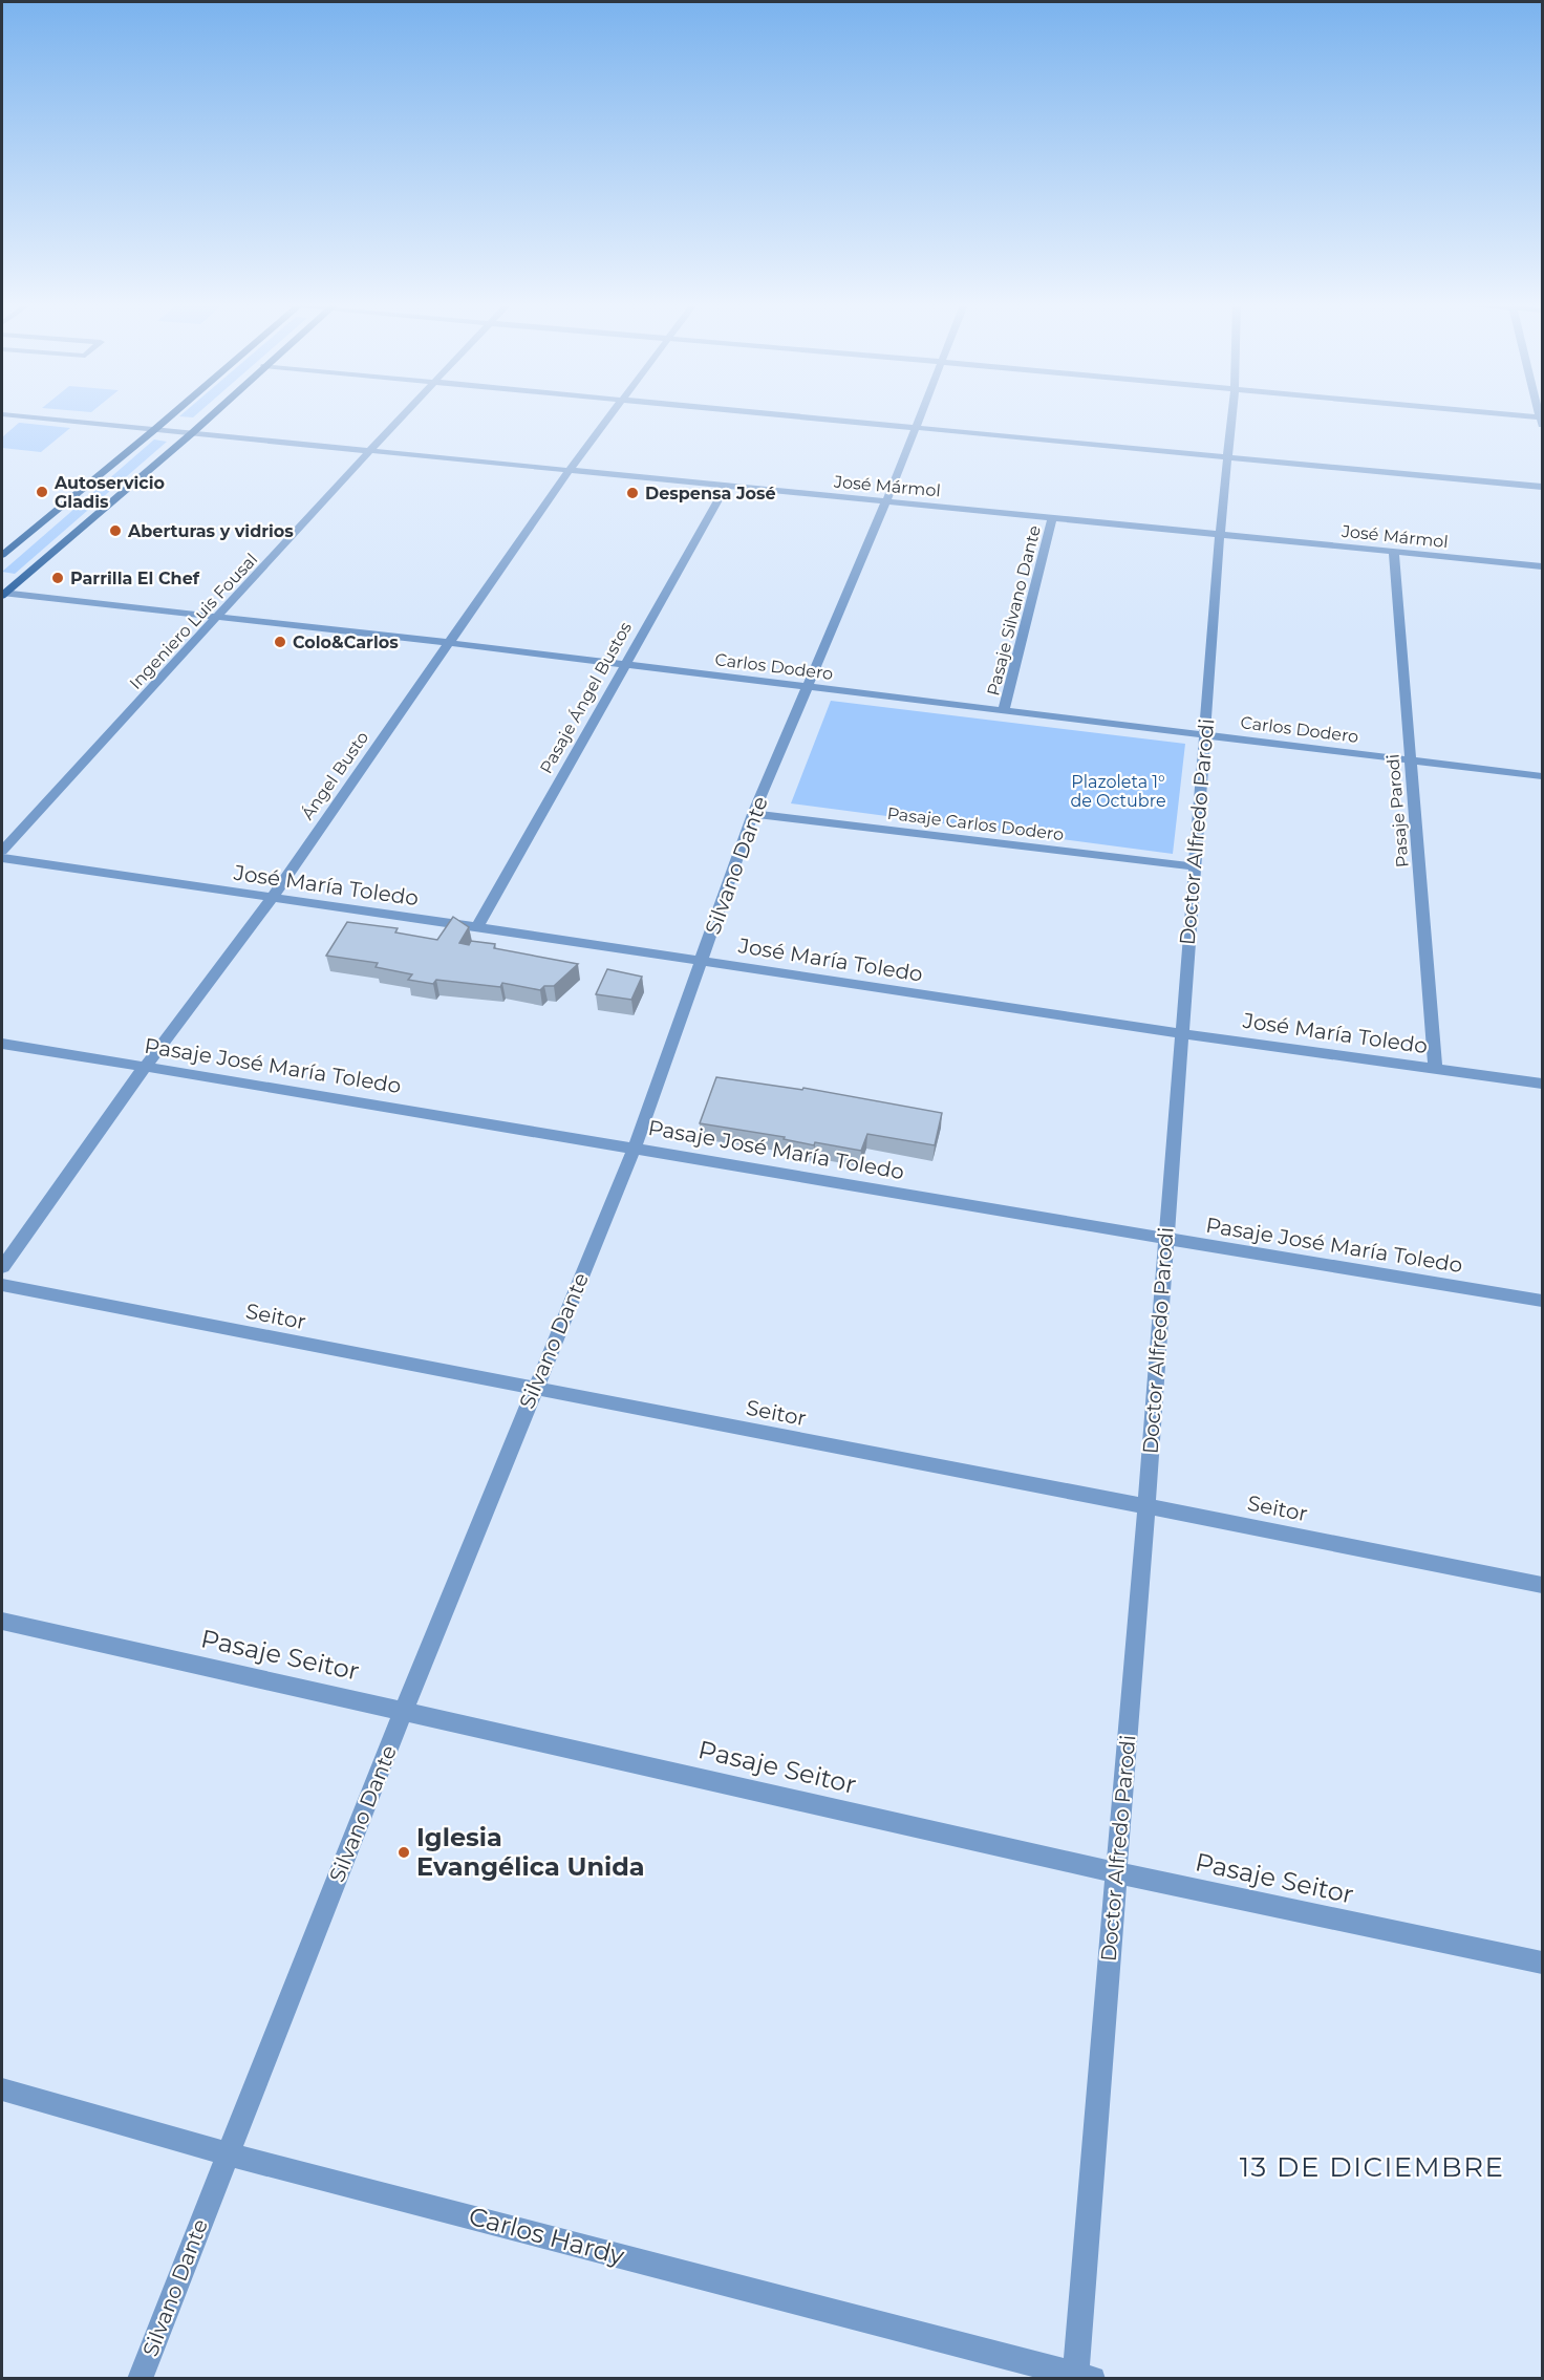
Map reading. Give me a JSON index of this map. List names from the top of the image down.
{
  "streets": {
    "street": [
      "José Mármol",
      "Pasaje Silvano Dante",
      "Ingeniero Luis Fousal",
      "Carlos Dodero",
      "Pasaje Ángel Bustos",
      "Ángel Busto",
      "Pasaje Parodi",
      "Pasaje Carlos Dodero",
      "Doctor Alfredo Parodi",
      "Silvano Dante",
      "José María Toledo",
      "Pasaje José María Toledo",
      "Seitor",
      "Pasaje Seitor",
      "Carlos Hardy"
    ]
  },
  "crossings": [
    ["José Mármol", "Pasaje Silvano Dante"],
    ["José Mármol", "Ingeniero Luis Fousal"],
    ["José Mármol", "Pasaje Ángel Bustos"],
    ["José Mármol", "Ángel Busto"],
    ["José Mármol", "Pasaje Parodi"],
    ["José Mármol", "Doctor Alfredo Parodi"],
    ["José Mármol", "Silvano Dante"],
    ["Pasaje Silvano Dante", "Carlos Dodero"],
    ["Ingeniero Luis Fousal", "Carlos Dodero"],
    ["Carlos Dodero", "Pasaje Ángel Bustos"],
    ["Carlos Dodero", "Ángel Busto"],
    ["Carlos Dodero", "Pasaje Parodi"],
    ["Carlos Dodero", "Doctor Alfredo Parodi"],
    ["Carlos Dodero", "Silvano Dante"],
    ["Pasaje Ángel Bustos", "José María Toledo"],
    ["Ángel Busto", "José María Toledo"],
    ["Ángel Busto", "Pasaje José María Toledo"],
    ["Pasaje Parodi", "José María Toledo"],
    ["Pasaje Carlos Dodero", "Doctor Alfredo Parodi"],
    ["Pasaje Carlos Dodero", "Silvano Dante"],
    ["Doctor Alfredo Parodi", "José María Toledo"],
    ["Doctor Alfredo Parodi", "Pasaje José María Toledo"],
    ["Doctor Alfredo Parodi", "Seitor"],
    ["Doctor Alfredo Parodi", "Pasaje Seitor"],
    ["Doctor Alfredo Parodi", "Carlos Hardy"],
    ["Silvano Dante", "José María Toledo"],
    ["Silvano Dante", "Pasaje José María Toledo"],
    ["Silvano Dante", "Seitor"],
    ["Silvano Dante", "Pasaje Seitor"],
    ["Silvano Dante", "Carlos Hardy"]
  ],
  "districts": ["13 DE DICIEMBRE"],
  "parks": ["Plazoleta 1° de Octubre"],
  "places": [
    "Autoservicio Gladis",
    "Despensa José",
    "Aberturas y vidrios",
    "Parrilla El Chef",
    "Colo&Carlos",
    "Iglesia Evangélica Unida"
  ]
}
